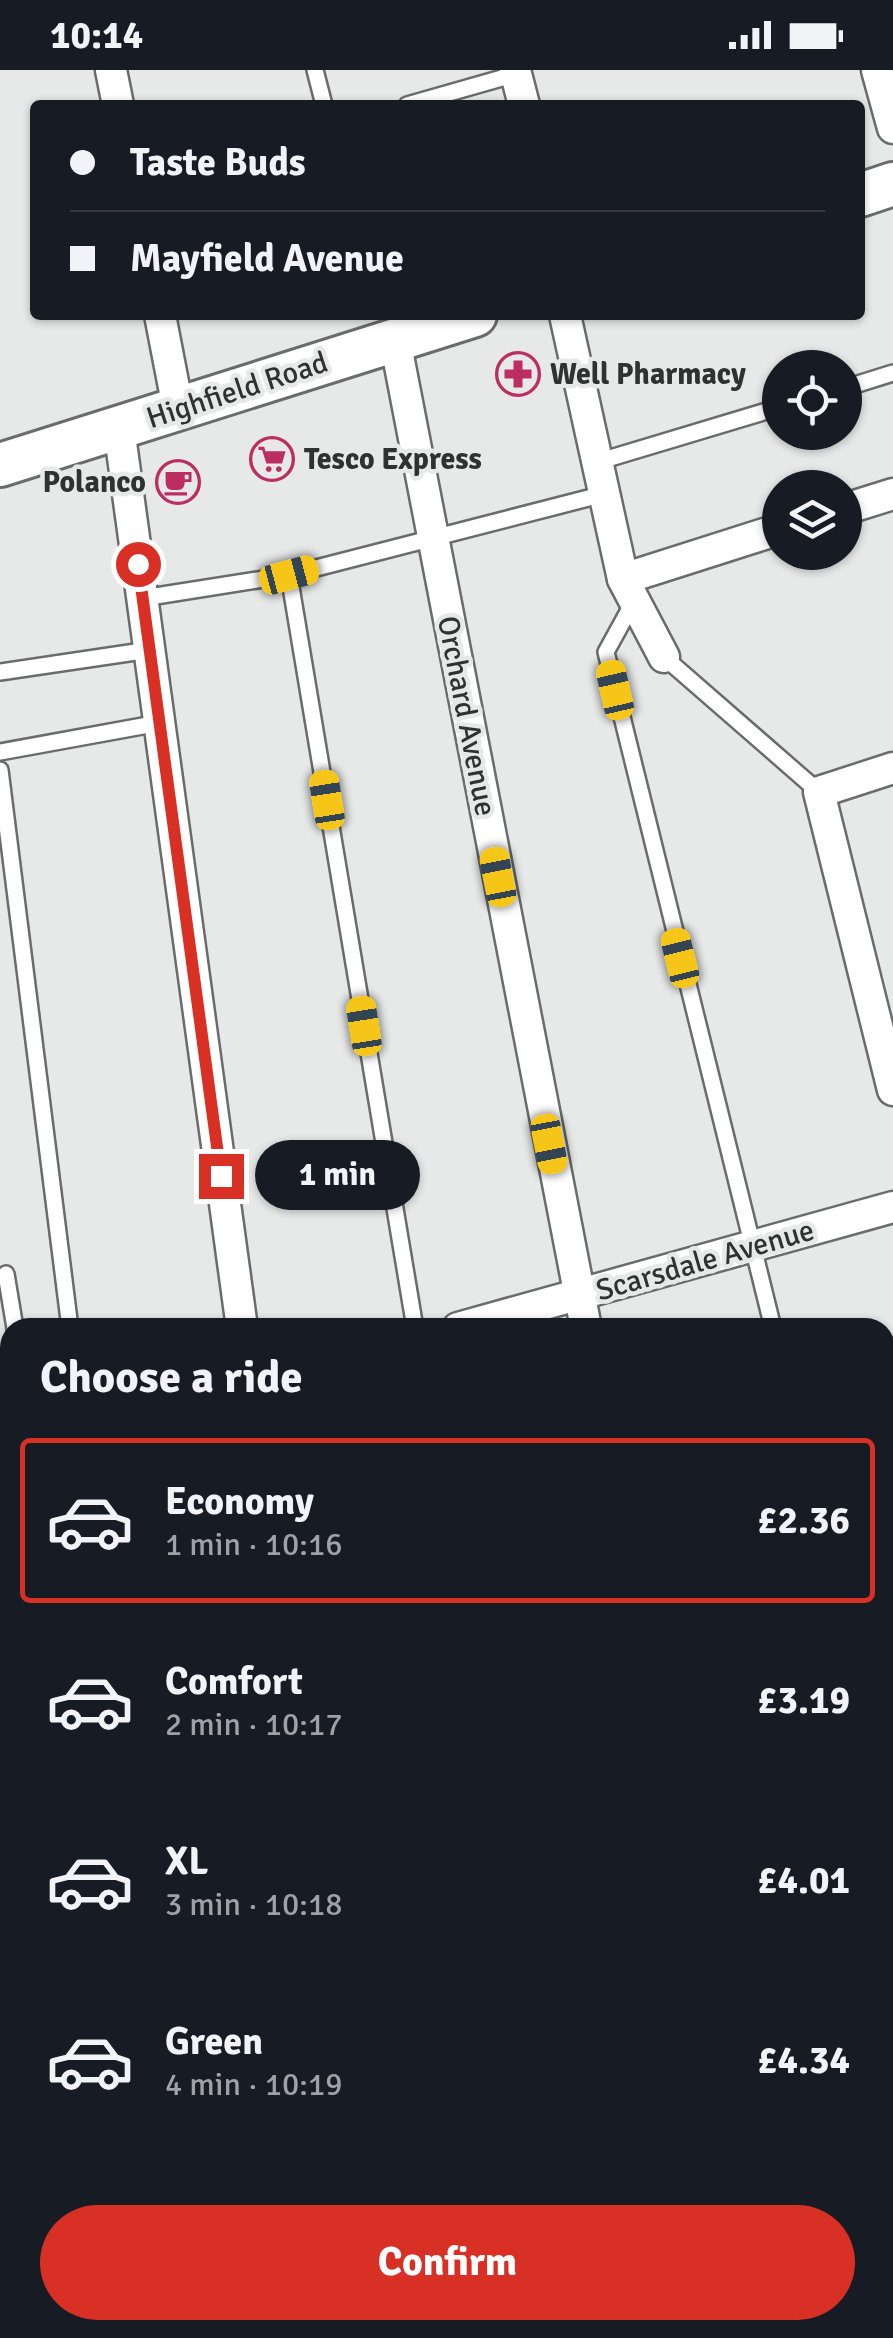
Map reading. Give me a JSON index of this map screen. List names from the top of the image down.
{
  "streets": {
    "street": ["Highfield Road", "Orchard Avenue", "Scarsdale Avenue"]
  },
  "crossings": [
    ["Highfield Road", "Orchard Avenue"],
    ["Orchard Avenue", "Scarsdale Avenue"]
  ],
  "places": {
    "pharmacy": ["Well Pharmacy"],
    "supermarket": ["Tesco Express"],
    "cafe": ["Polanco"]
  },
  "page": {
    "status": "10:14",
    "banner": ["Taste Buds", "Mayfield Avenue"],
    "bubble": "1 min",
    "heading": "Choose a ride",
    "list": [
      {
        "name": "Economy",
        "note": "1 min · 10:16",
        "value": "£2.36"
      },
      {
        "name": "Comfort",
        "note": "2 min · 10:17",
        "value": "£3.19"
      },
      {
        "name": "XL",
        "note": "3 min · 10:18",
        "value": "£4.01"
      },
      {
        "name": "Green",
        "note": "4 min · 10:19",
        "value": "£4.34"
      }
    ],
    "buttons": "Confirm"
  }
}
